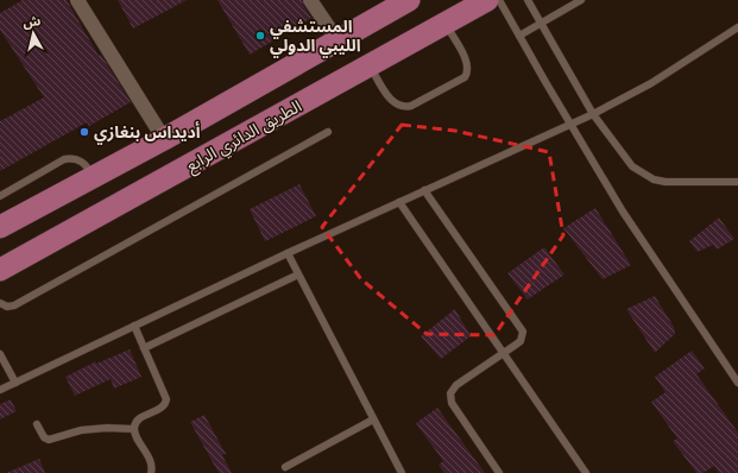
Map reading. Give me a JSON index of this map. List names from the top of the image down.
{
  "streets": {
    "main road": ["الطريق الدائري الرابع"]
  },
  "places": ["المستشفي الليبي الدولي", "أديداس بنغازي"],
  "north": "top"
}
